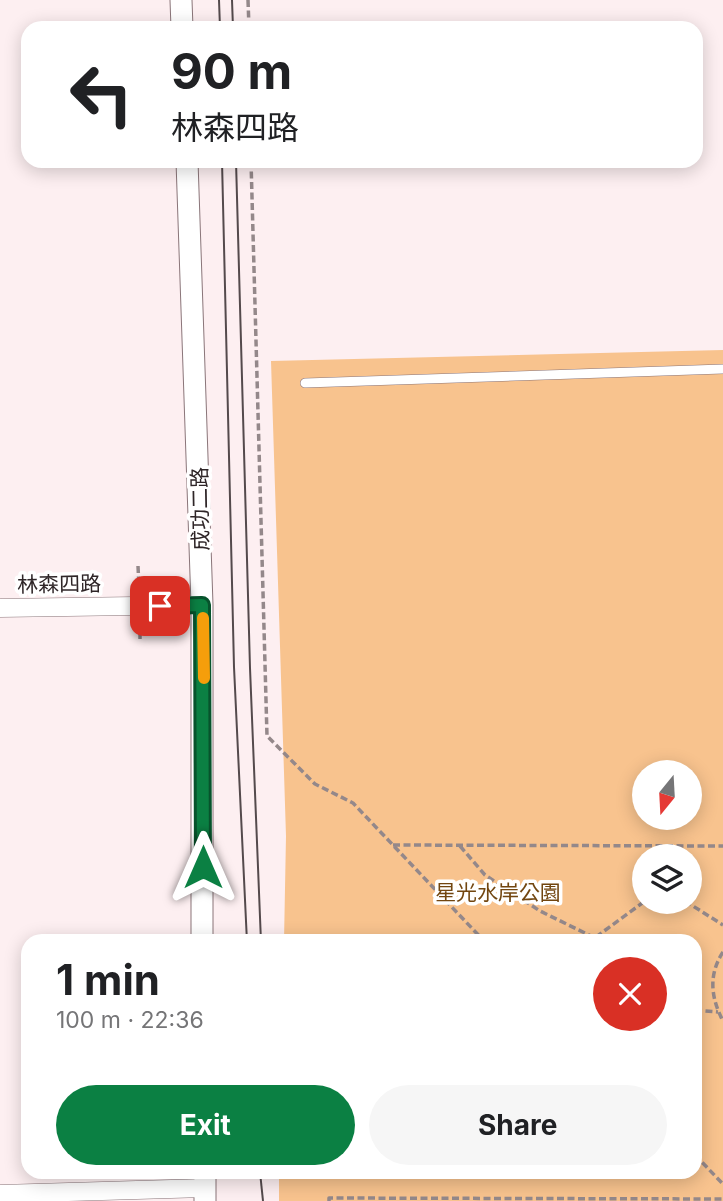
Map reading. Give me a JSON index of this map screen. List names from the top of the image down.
{
  "streets": {
    "street": ["成功二路", "林森四路"]
  },
  "crossings": [
    ["成功二路", "林森四路"]
  ],
  "parks": ["星光水岸公園"],
  "north": "bottom",
  "page": {
    "turn": ["90 m", "林森四路"],
    "heading": ["1 min", "100 m · 22:36"],
    "buttons": ["Exit", "Share"]
  }
}
